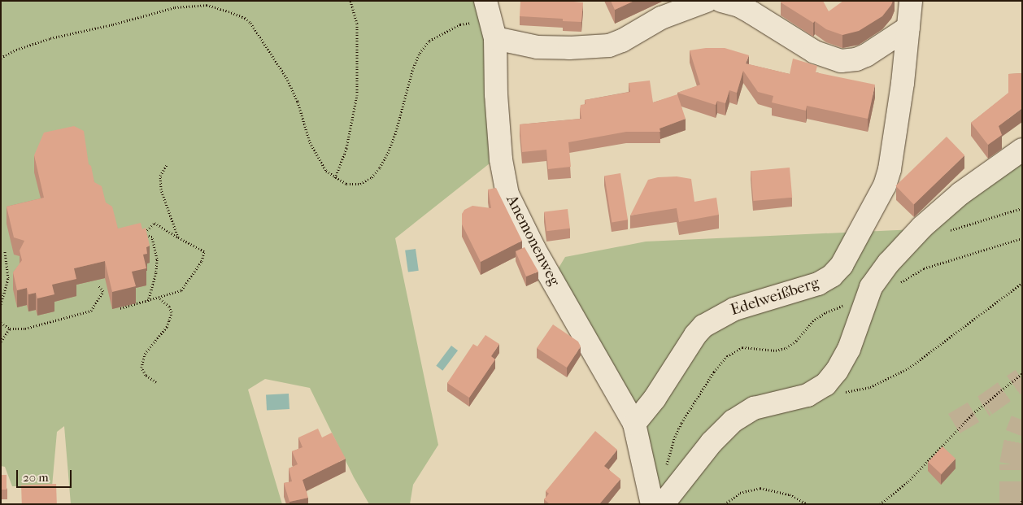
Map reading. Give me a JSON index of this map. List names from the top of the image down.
{
  "streets": {
    "street": ["Anemonenweg", "Edelweißberg"]
  },
  "crossings": [
    ["Anemonenweg", "Edelweißberg"]
  ],
  "scale_bar": "20 m"
}
